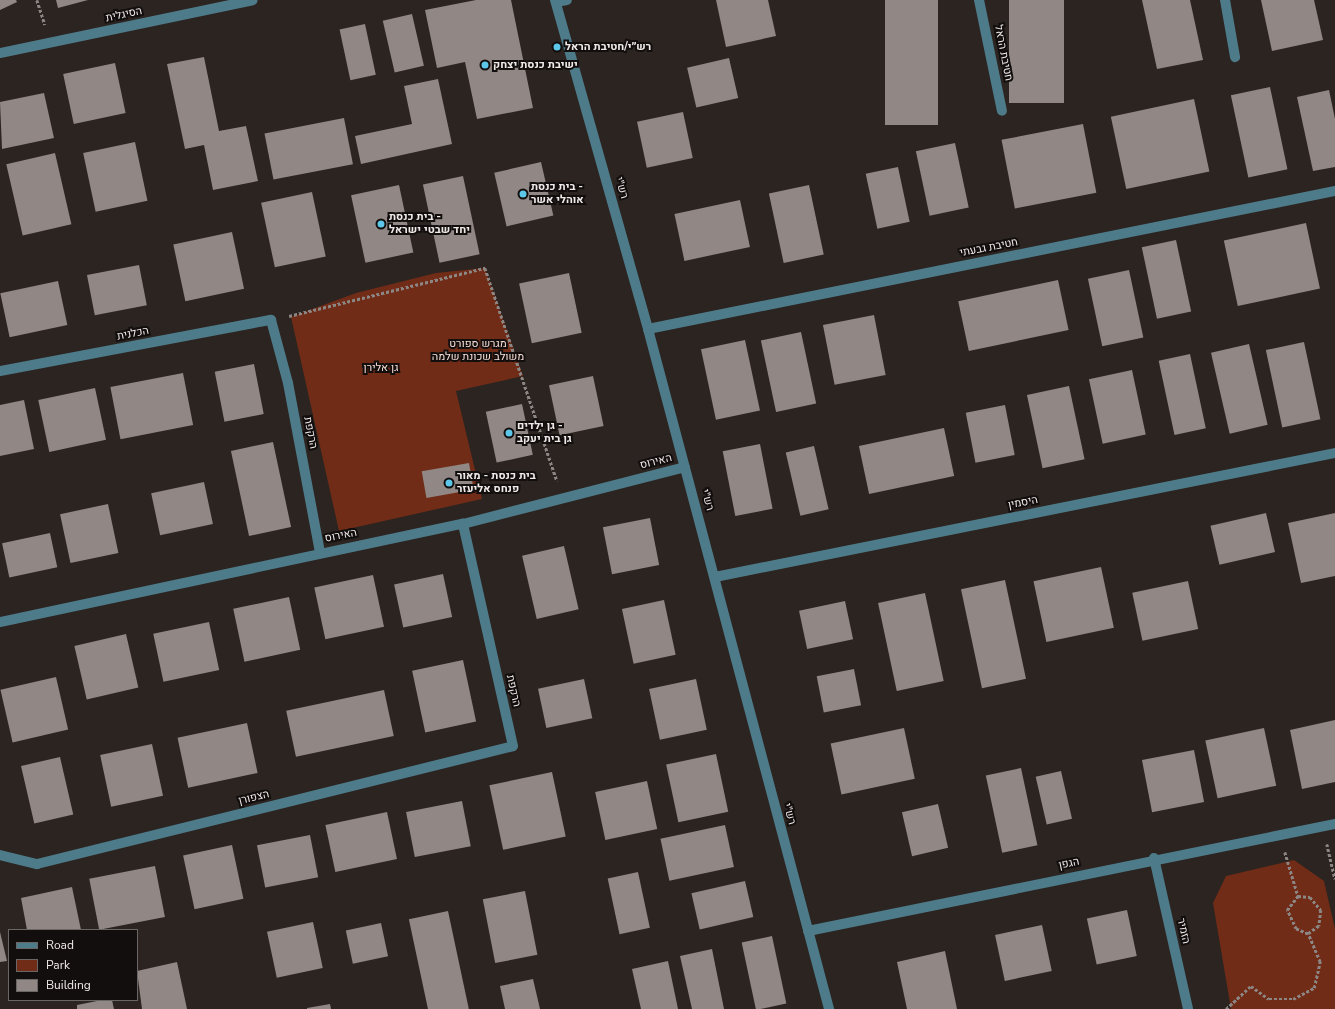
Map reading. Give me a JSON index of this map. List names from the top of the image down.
{
  "streets": {
    "street": [
      "הסיגלית",
      "חטיבת הראל",
      "רש\"י",
      "חטיבת גבעתי",
      "הכלנית",
      "הרקפת",
      "האירוס",
      "היסמין",
      "הצפורן",
      "הגפן",
      "הזמיר"
    ]
  },
  "crossings": [
    ["רש\"י", "חטיבת גבעתי"],
    ["רש\"י", "האירוס"],
    ["רש\"י", "היסמין"],
    ["רש\"י", "הגפן"],
    ["הכלנית", "הרקפת"],
    ["הרקפת", "האירוס"],
    ["הרקפת", "הצפורן"],
    ["הגפן", "הזמיר"]
  ],
  "parks": ["מגרש ספורט משולב שכונת שלמה", "גן אלירן"],
  "places": [
    "רש״י/חטיבת הראל",
    "ישיבת כנסת יצחק",
    "בית כנסת - אוהלי אשר",
    "בית כנסת - יחד שבטי ישראל",
    "גן ילדים - גן בית יעקב",
    "בית כנסת - מאור פנחס אליעזר"
  ],
  "legend": ["Road", "Park", "Building"]
}
